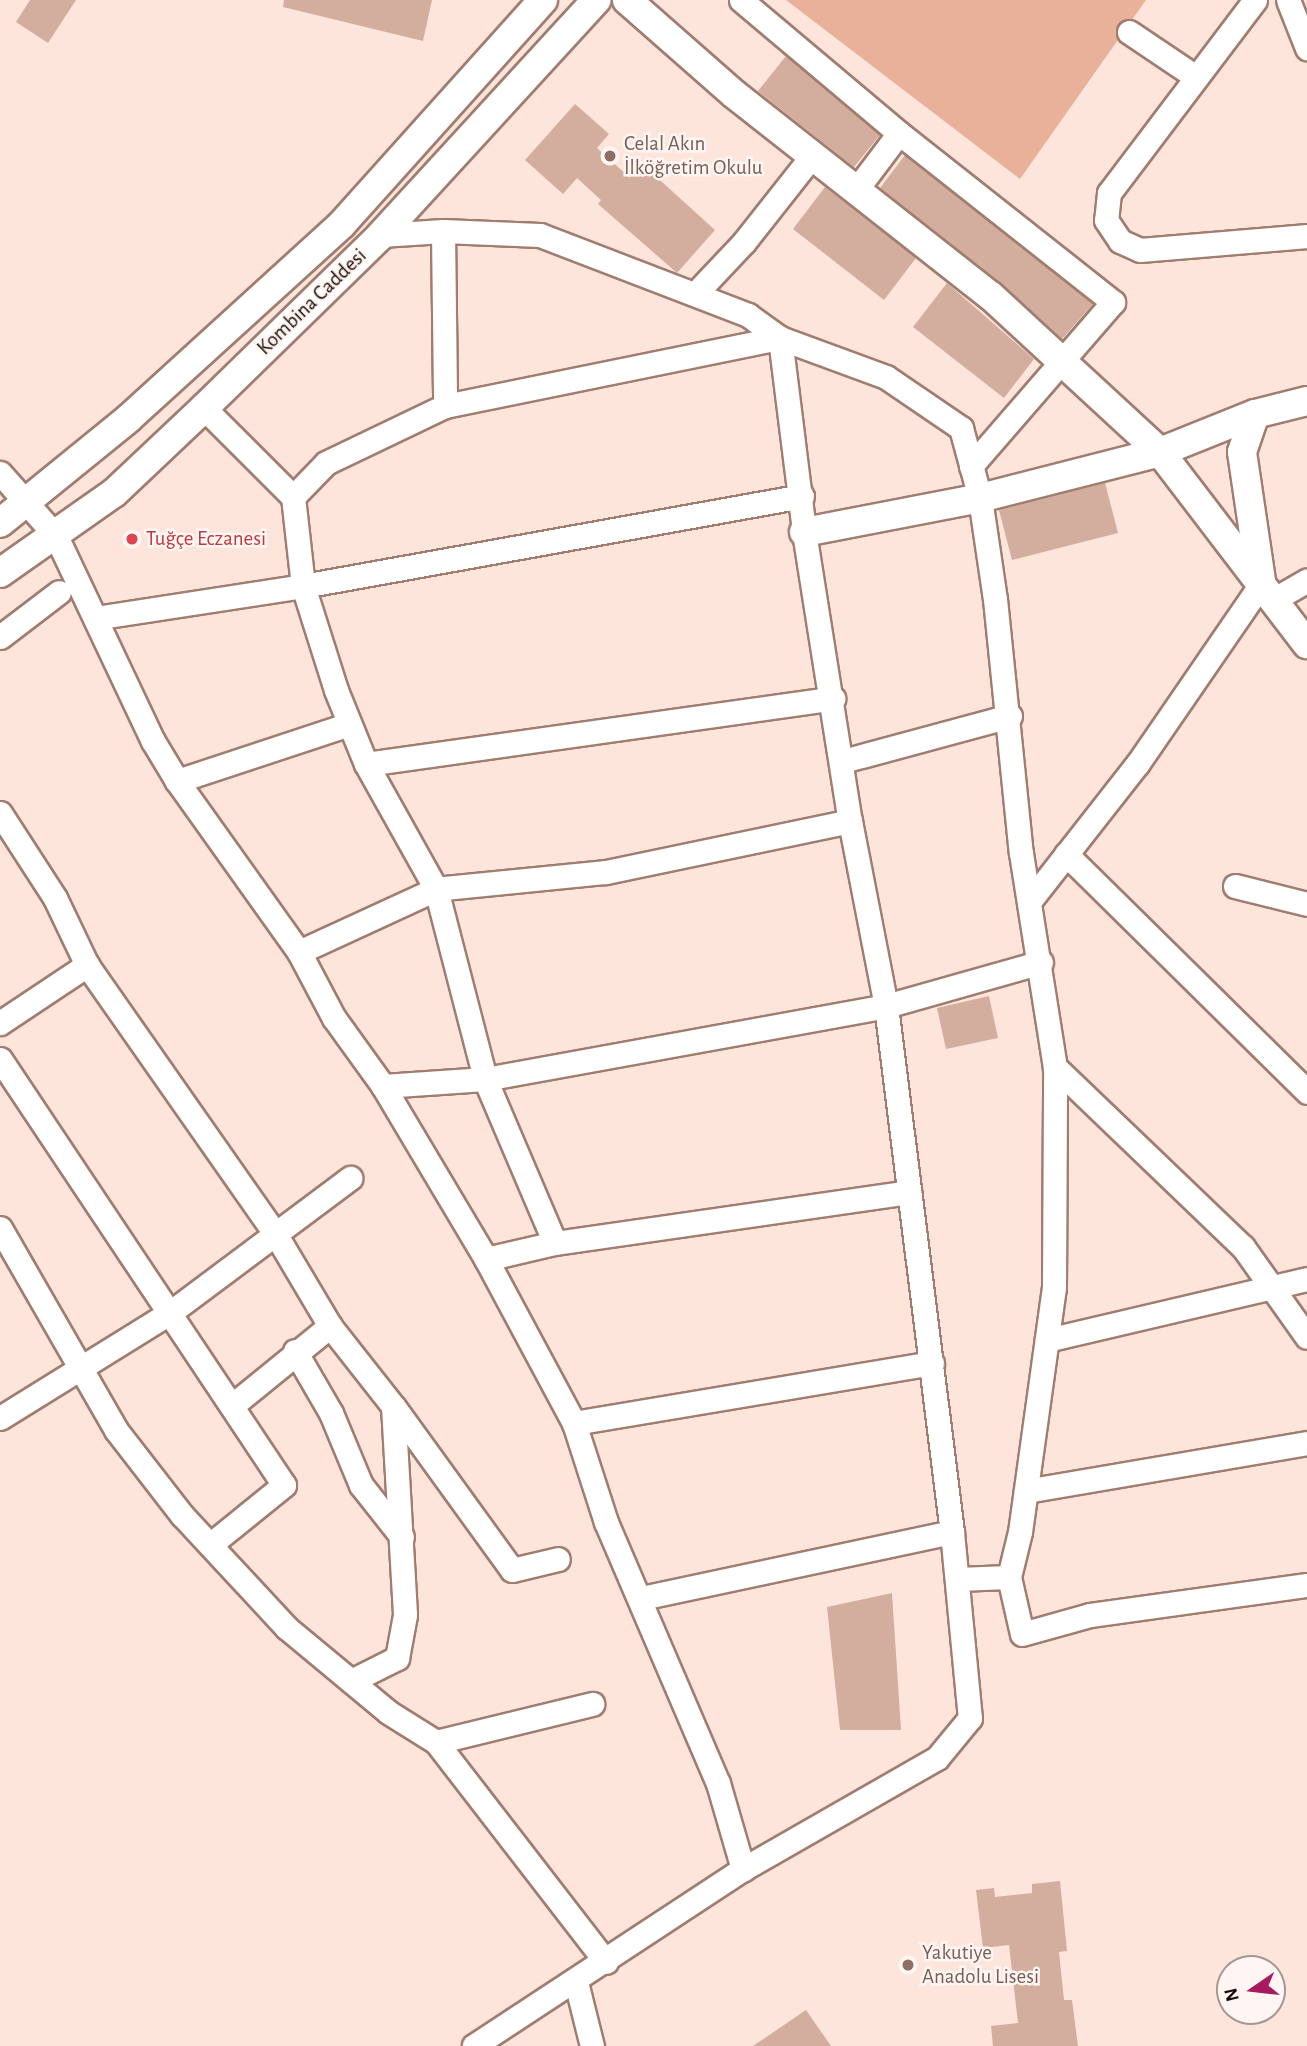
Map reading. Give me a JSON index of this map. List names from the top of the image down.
{
  "streets": {
    "main road": ["Kombina Caddesi"]
  },
  "places": ["Celal Akın İlköğretim Okulu", "Tuğçe Eczanesi", "Yakutiye Anadolu Lisesi"],
  "north": "left"
}
